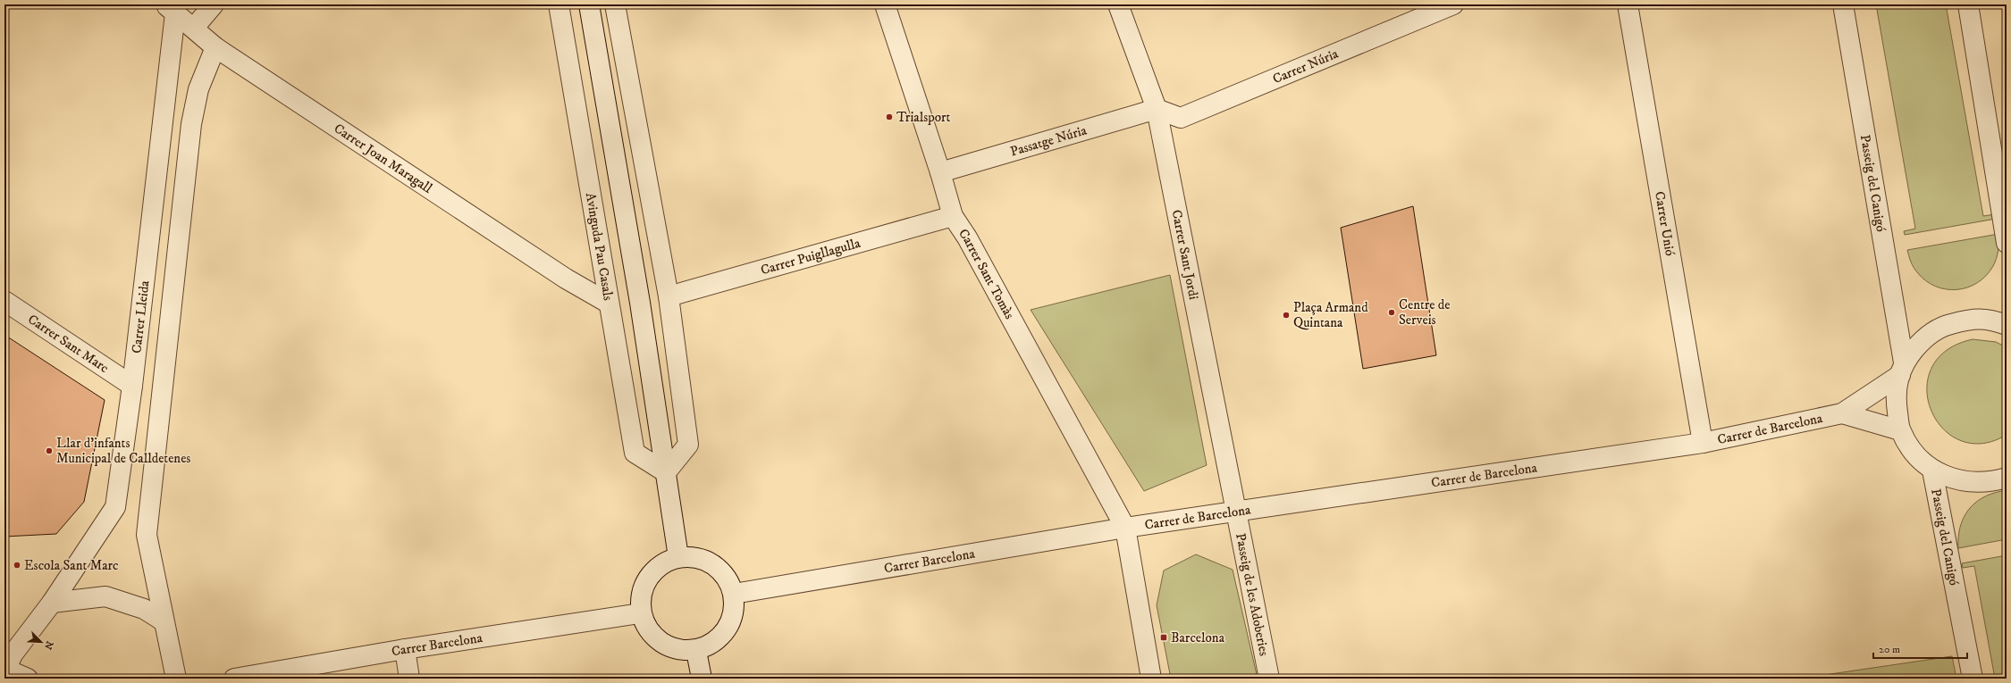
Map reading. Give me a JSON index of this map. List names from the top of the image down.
{
  "streets": {
    "street": [
      "Carrer Núria",
      "Passatge Núria",
      "Carrer Joan Maragall",
      "Passeig del Canigó",
      "Carrer Unió",
      "Avinguda Pau Casals",
      "Carrer Sant Jordi",
      "Carrer Puigllagulla",
      "Carrer Sant Tomàs",
      "Carrer Lleida",
      "Carrer Sant Marc",
      "Carrer de Barcelona",
      "Carrer Barcelona",
      "Passeig de les Adoberies"
    ]
  },
  "crossings": [
    ["Carrer Núria", "Passatge Núria"],
    ["Carrer Núria", "Carrer Sant Jordi"],
    ["Passatge Núria", "Carrer Sant Jordi"],
    ["Passatge Núria", "Carrer Sant Tomàs"],
    ["Carrer Joan Maragall", "Avinguda Pau Casals"],
    ["Carrer Joan Maragall", "Carrer Lleida"],
    ["Passeig del Canigó", "Carrer de Barcelona"],
    ["Carrer Unió", "Carrer de Barcelona"],
    ["Carrer Sant Jordi", "Carrer de Barcelona"],
    ["Carrer Sant Jordi", "Passeig de les Adoberies"],
    ["Carrer Puigllagulla", "Carrer Sant Tomàs"],
    ["Carrer Sant Tomàs", "Carrer de Barcelona"],
    ["Carrer Sant Tomàs", "Carrer Barcelona"],
    ["Carrer Lleida", "Carrer Sant Marc"],
    ["Carrer de Barcelona", "Carrer Barcelona"],
    ["Carrer de Barcelona", "Passeig de les Adoberies"]
  ],
  "places": {
    "other": [
      "Trialsport",
      "Centre de Serveis",
      "Plaça Armand Quintana",
      "Llar d'infants Municipal de Calldetenes",
      "Escola Sant Marc"
    ],
    "transit": ["Barcelona"]
  },
  "scale_bar": "20 m",
  "north": "bottom right"
}
